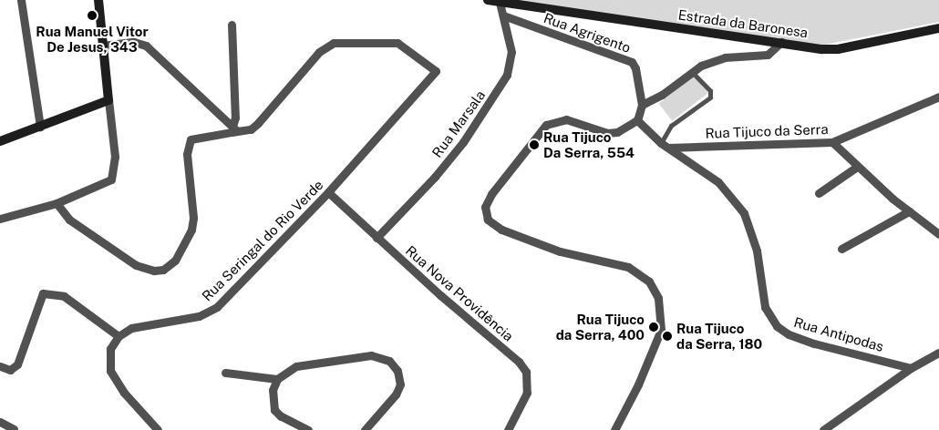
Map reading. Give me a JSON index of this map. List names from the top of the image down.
{
  "streets": {
    "main road": ["Estrada da Baronesa"],
    "street": [
      "Rua Agrigento",
      "Rua Marsala",
      "Rua Tijuco da Serra",
      "Rua Seringal do Rio Verde",
      "Rua Nova Providência",
      "Rua Antipodas"
    ]
  },
  "crossings": [
    ["Estrada da Baronesa", "Rua Marsala"],
    ["Rua Agrigento", "Rua Marsala"],
    ["Rua Agrigento", "Rua Antipodas"],
    ["Rua Marsala", "Rua Nova Providência"],
    ["Rua Tijuco da Serra", "Rua Antipodas"],
    ["Rua Seringal do Rio Verde", "Rua Nova Providência"]
  ],
  "places": [
    "Rua Manuel Vitor De Jesus, 343",
    "Rua Tijuco Da Serra, 554",
    "Rua Tijuco da Serra, 400",
    "Rua Tijuco da Serra, 180"
  ]
}
